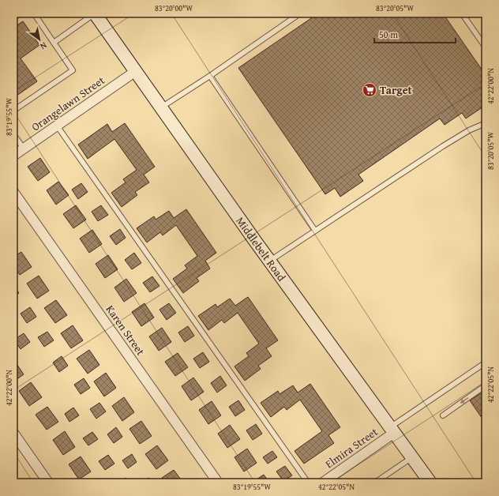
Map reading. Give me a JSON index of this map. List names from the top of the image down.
{
  "streets": {
    "main road": ["Middlebelt Road"],
    "street": ["Orangelawn Street", "Karen Street", "Elmira Street"]
  },
  "crossings": [
    ["Orangelawn Street", "Middlebelt Road"],
    ["Middlebelt Road", "Elmira Street"]
  ],
  "places": {
    "supermarket": ["Target"]
  },
  "scale_bar": "50 m",
  "north": "bottom right",
  "coordinates": [
    "83°20'00\"W",
    "83°20'05\"W",
    "42°22'00\"N",
    "83°19'55\"W",
    "42°22'05\"N"
  ]
}
